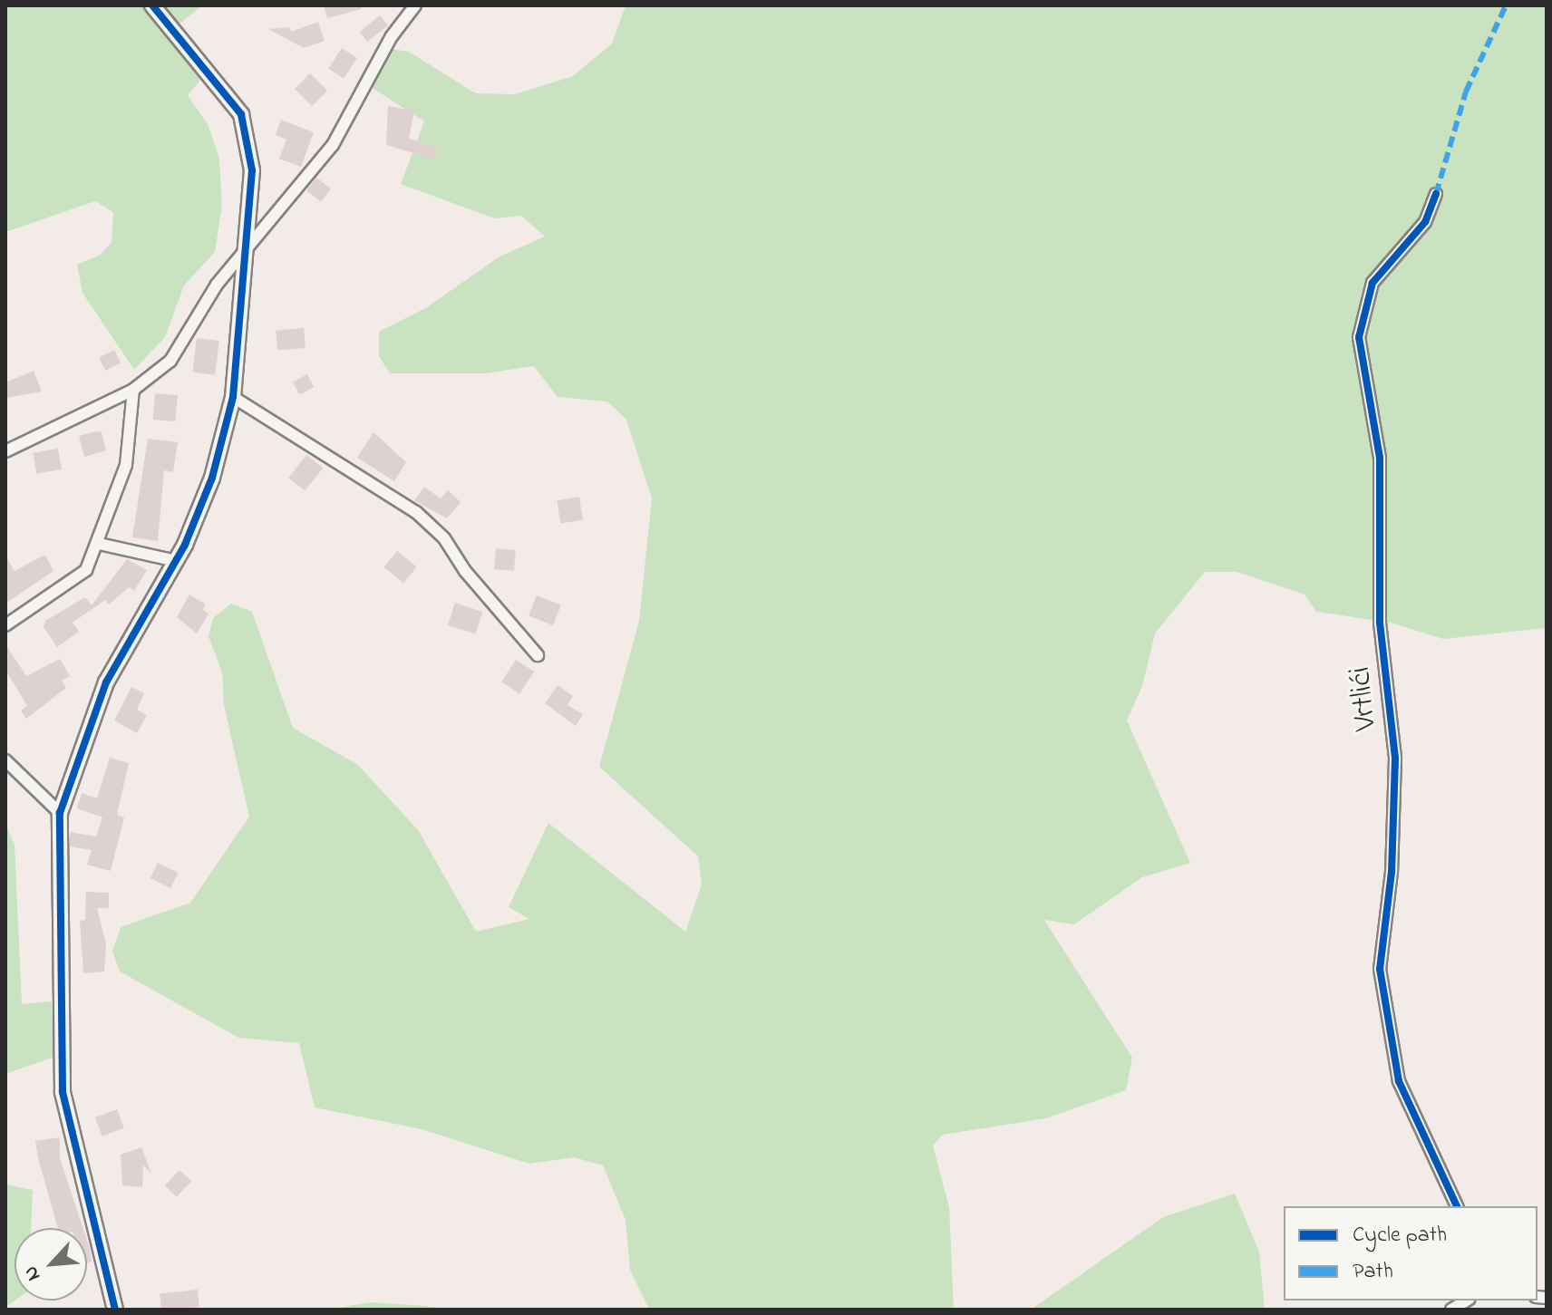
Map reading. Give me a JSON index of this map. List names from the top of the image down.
{
  "streets": {
    "street": ["Vrtlići"]
  },
  "legend": ["Cycle path", "Path"],
  "north": "bottom left"
}
